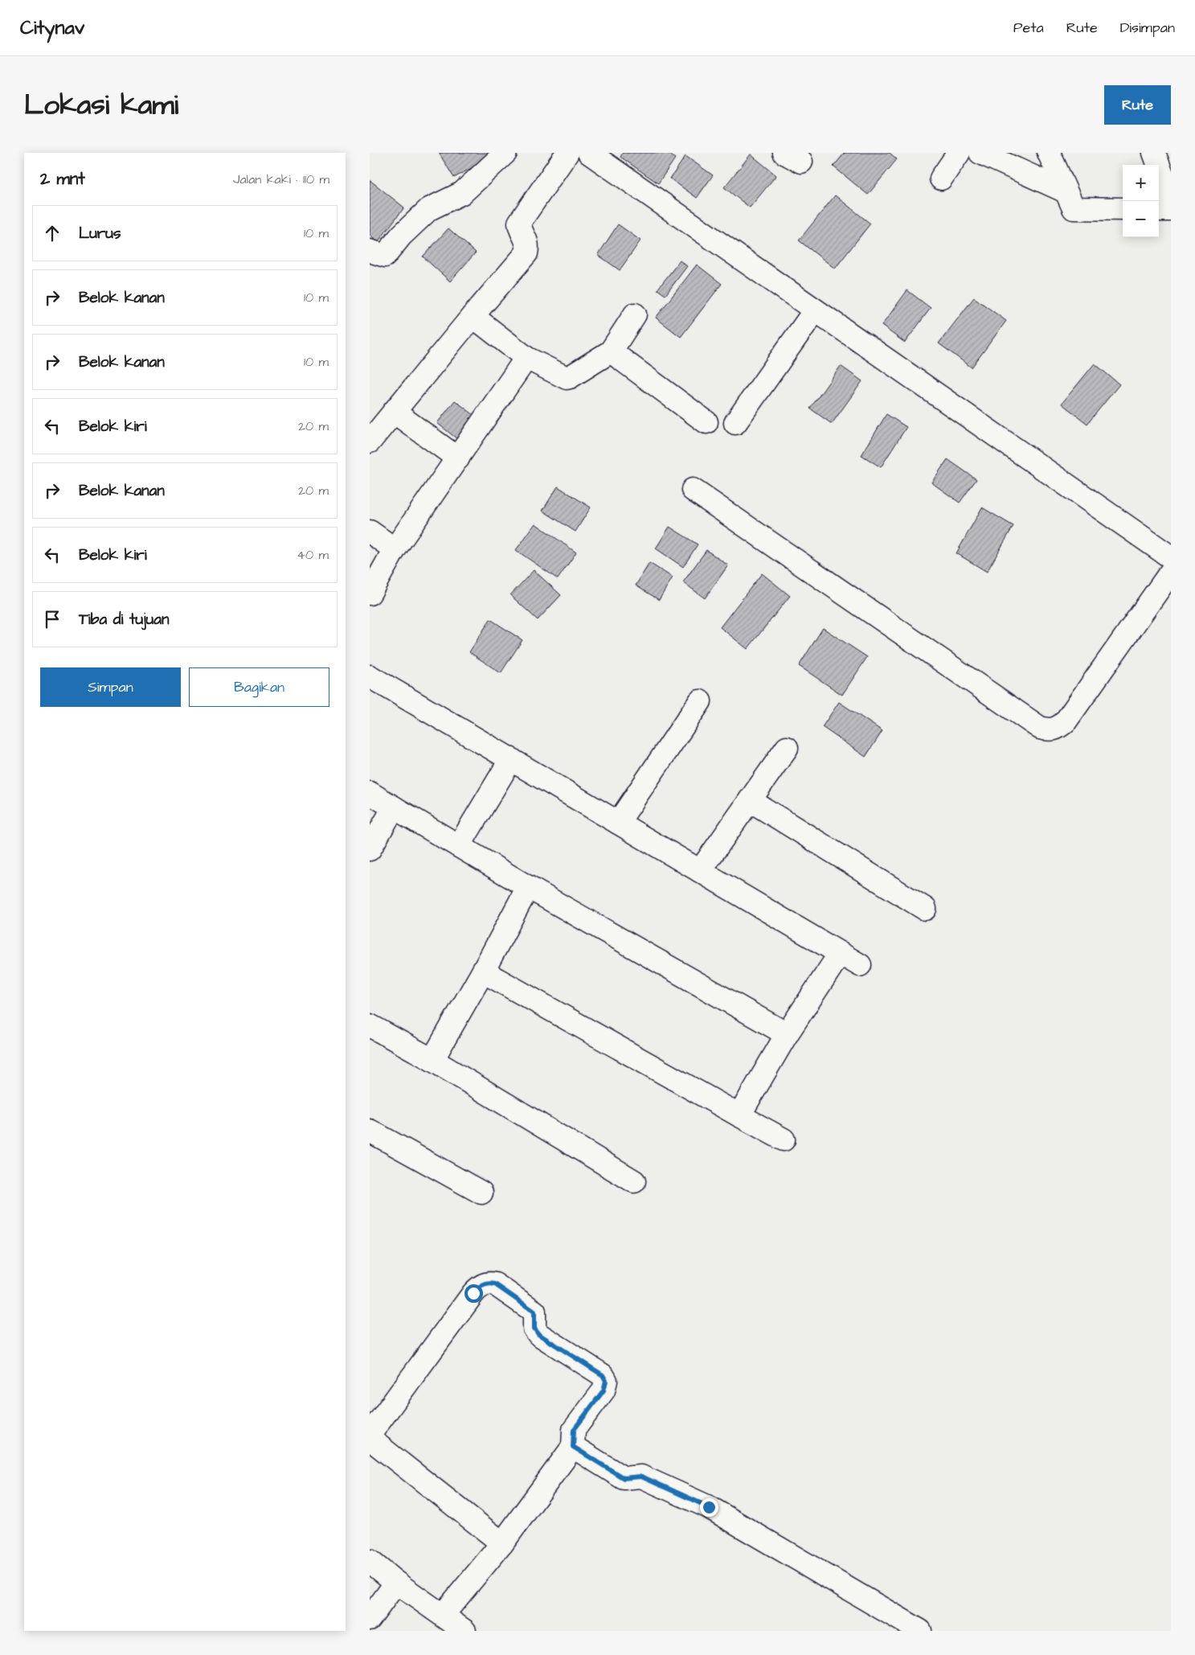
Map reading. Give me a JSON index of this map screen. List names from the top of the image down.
{
  "page": {
    "header": "Citynav",
    "nav": ["Peta", "Rute", "Disimpan"],
    "title": "Lokasi kami",
    "buttons": [
      "Rute",
      ["Simpan", "Bagikan"]
    ],
    "heading": ["2 mnt", "Jalan kaki · 110 m"],
    "map_buttons": ["+", "−"],
    "list": [
      ["Lurus", "10 m"],
      ["Belok kanan", "10 m"],
      ["Belok kanan", "10 m"],
      ["Belok kiri", "20 m"],
      ["Belok kanan", "20 m"],
      ["Belok kiri", "40 m"],
      "Tiba di tujuan"
    ]
  }
}
